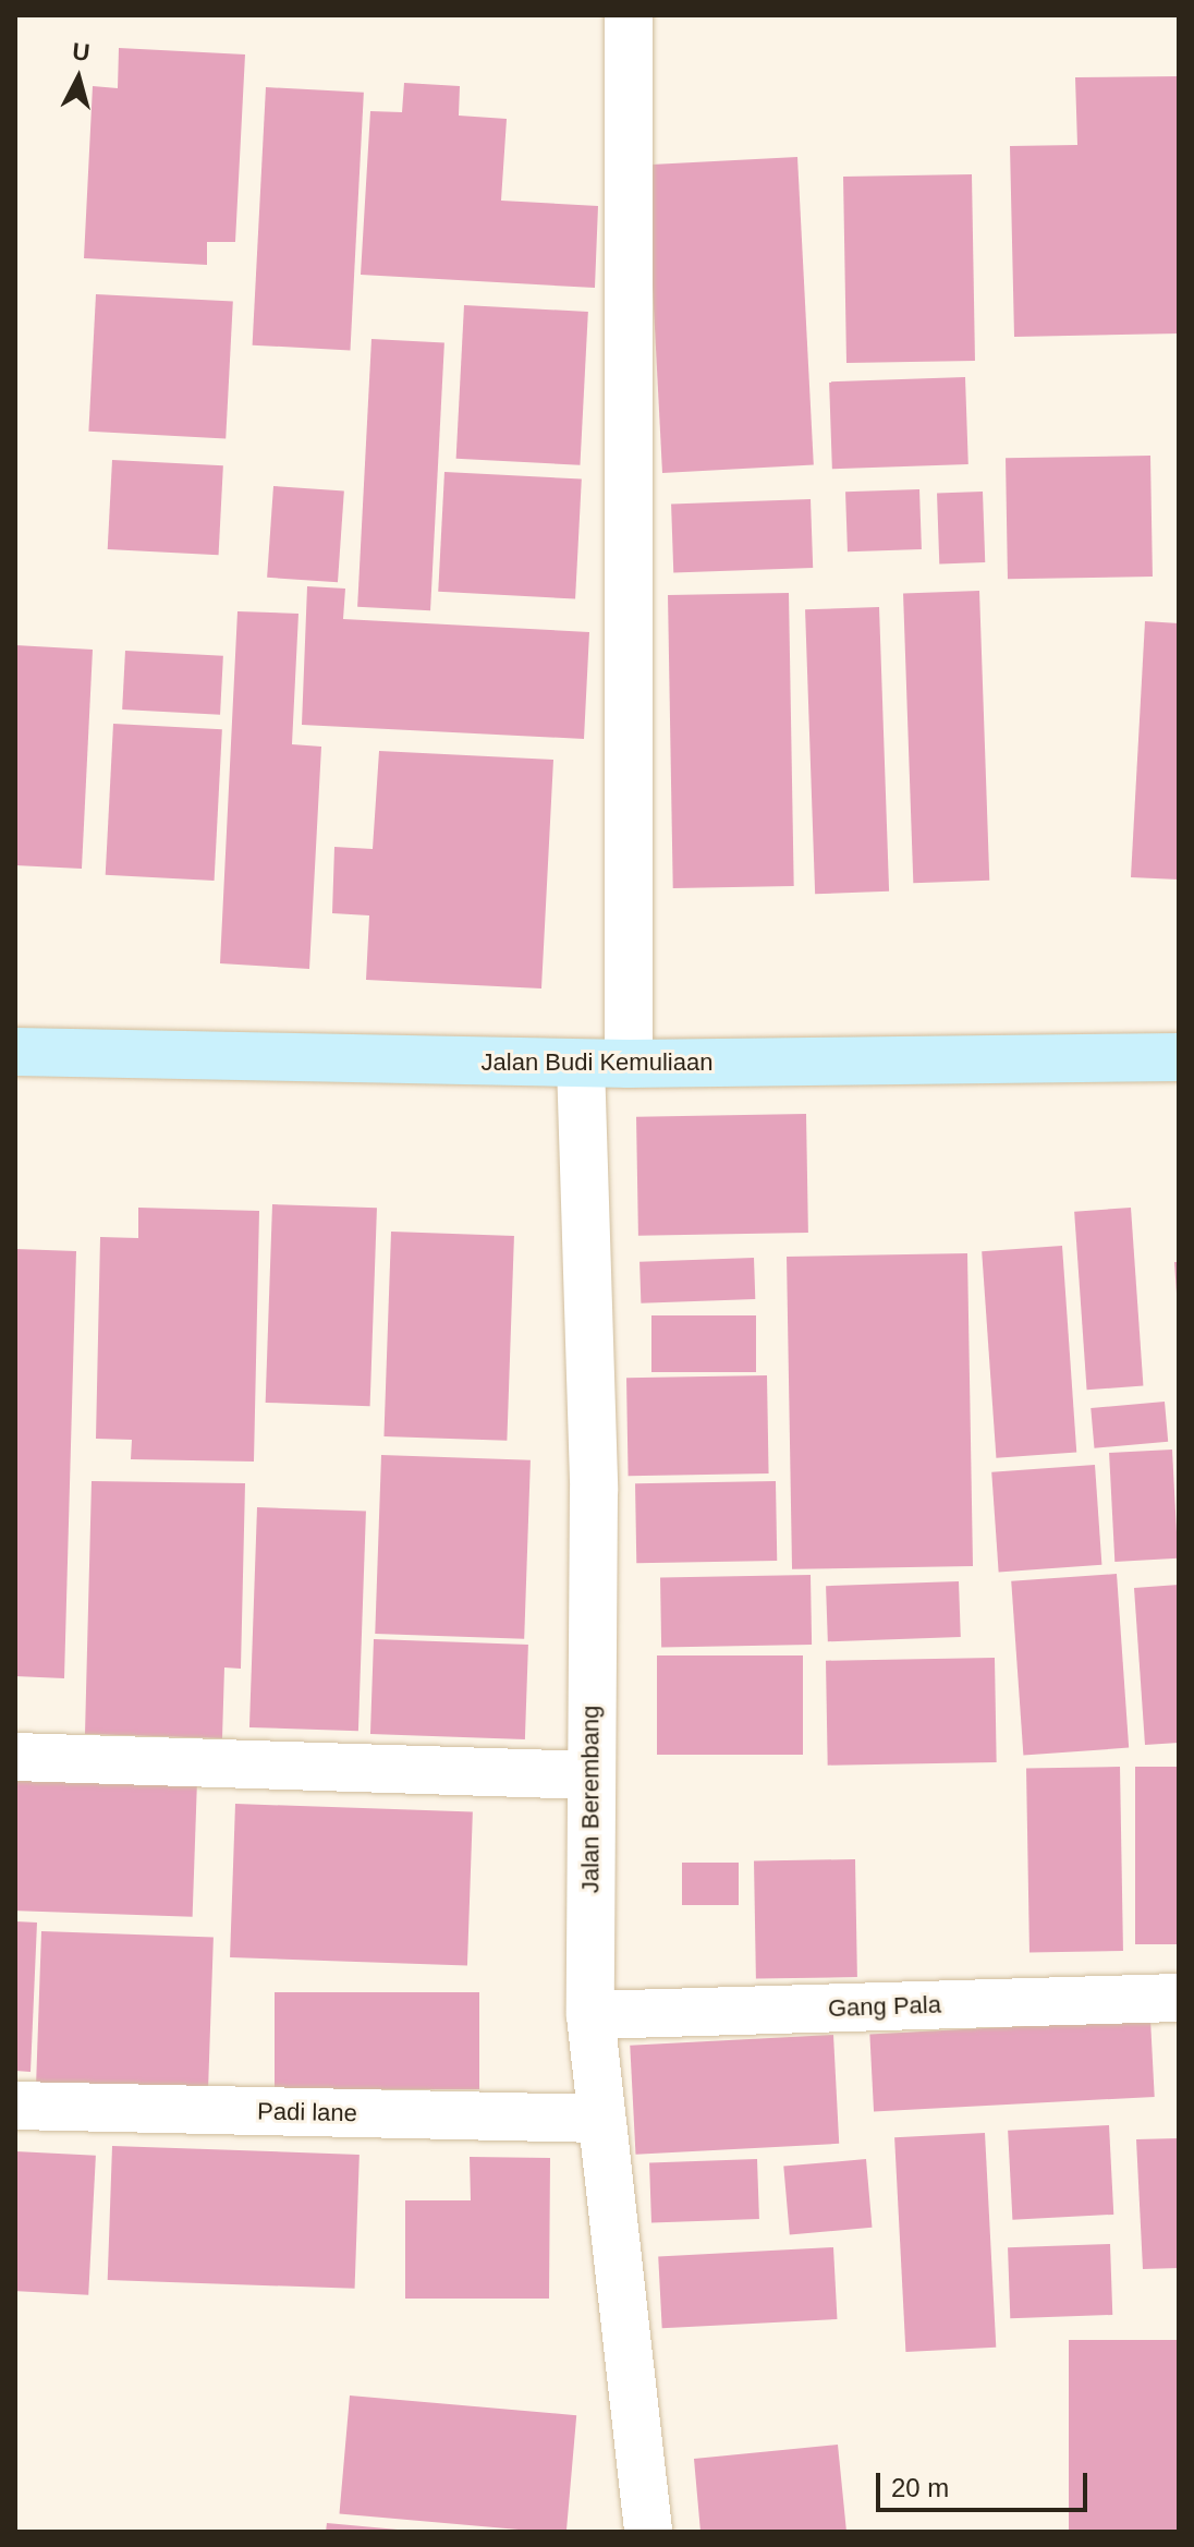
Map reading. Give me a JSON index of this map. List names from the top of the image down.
{
  "streets": {
    "street": [
      "Jalan Budi Kemuliaan",
      "Jalan Berembang",
      "Gang Pala",
      "Padi lane"
    ]
  },
  "crossings": [
    ["Jalan Budi Kemuliaan", "Jalan Berembang"],
    ["Jalan Berembang", "Gang Pala"],
    ["Jalan Berembang", "Padi lane"]
  ],
  "scale_bar": "20 m",
  "north": "top"
}
